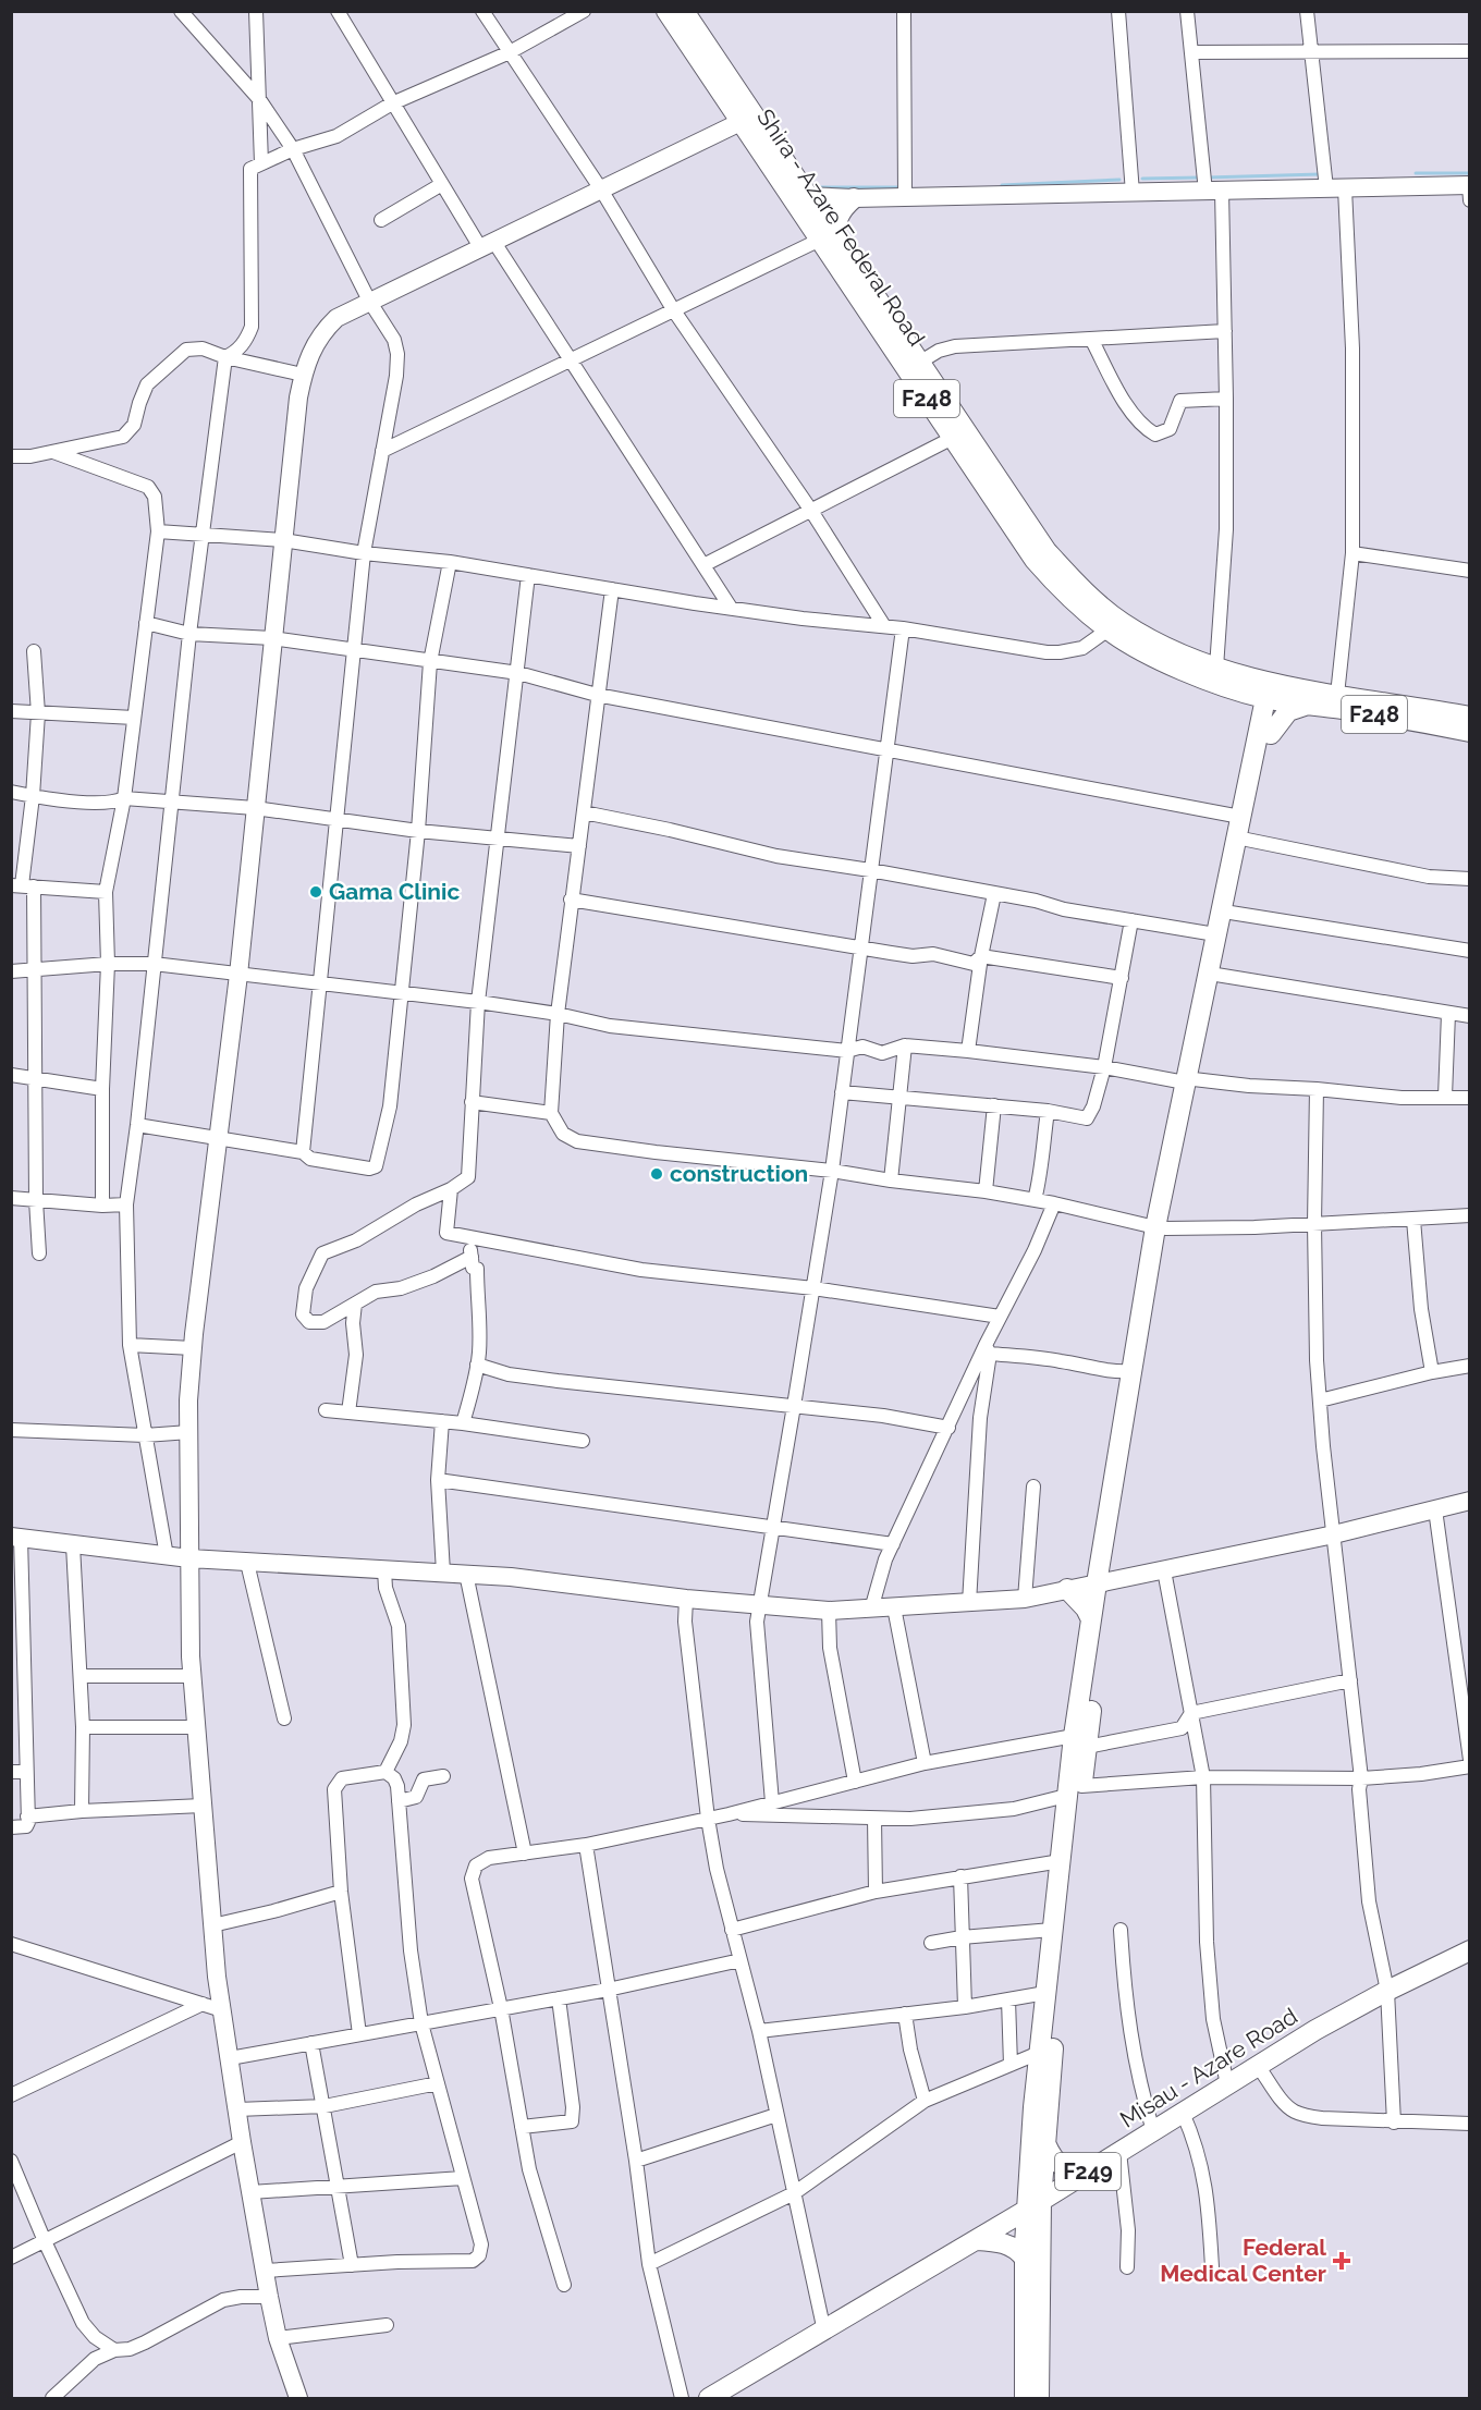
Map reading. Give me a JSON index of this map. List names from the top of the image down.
{
  "streets": {
    "main road": [
      "Shira - Azare Federal Road",
      "F248",
      "Misau - Azare Road",
      "F249"
    ]
  },
  "places": {
    "other": ["Gama Clinic", "construction"],
    "health": ["Federal Medical Center"]
  }
}
